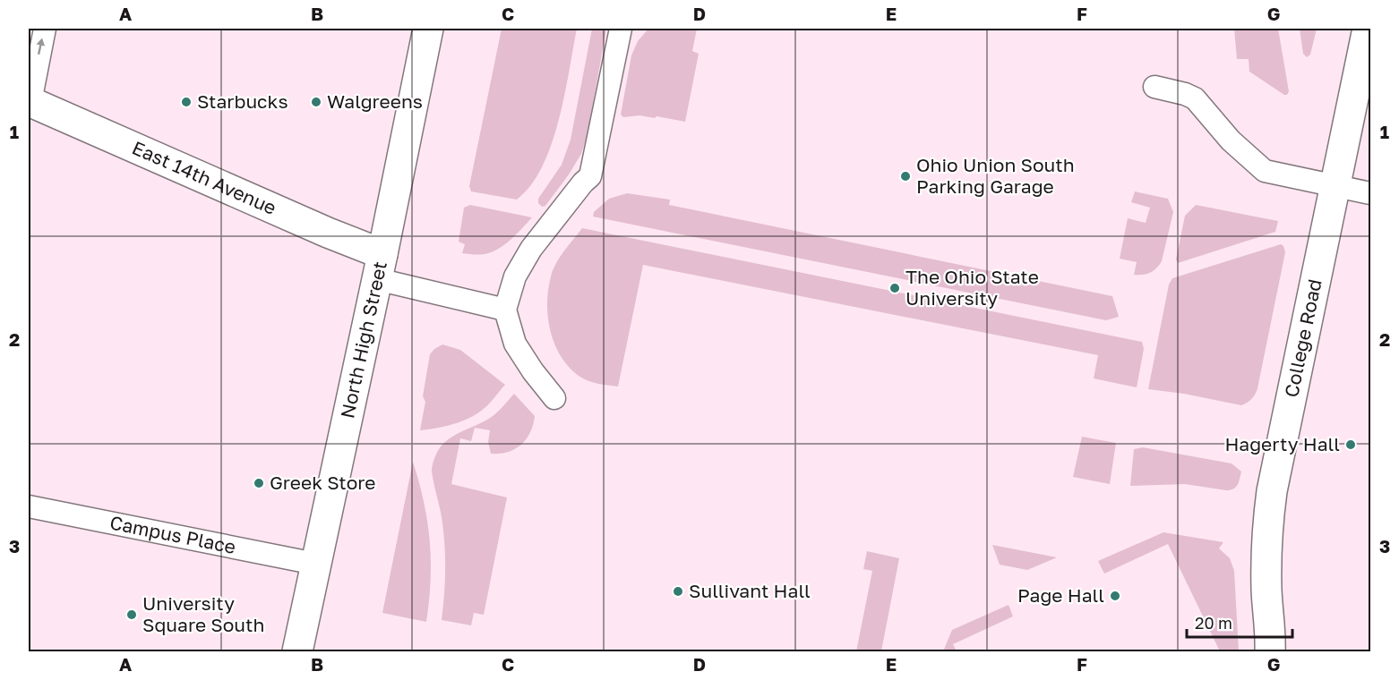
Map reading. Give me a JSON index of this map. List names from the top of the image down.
{
  "streets": {
    "street": ["East 14th Avenue", "College Road", "North High Street"],
    "lane": ["Campus Place"]
  },
  "crossings": [
    ["East 14th Avenue", "North High Street"],
    ["North High Street", "Campus Place"]
  ],
  "places": [
    "Starbucks",
    "Walgreens",
    "Ohio Union South Parking Garage",
    "The Ohio State University",
    "Hagerty Hall",
    "Greek Store",
    "Sullivant Hall",
    "Page Hall",
    "University Square South"
  ],
  "scale_bar": "20 m",
  "grid": {
    "columns": [
      "A",
      "B",
      "C",
      "D",
      "E",
      "F",
      "G"
    ],
    "rows": ["1", "2", "3"]
  }
}
